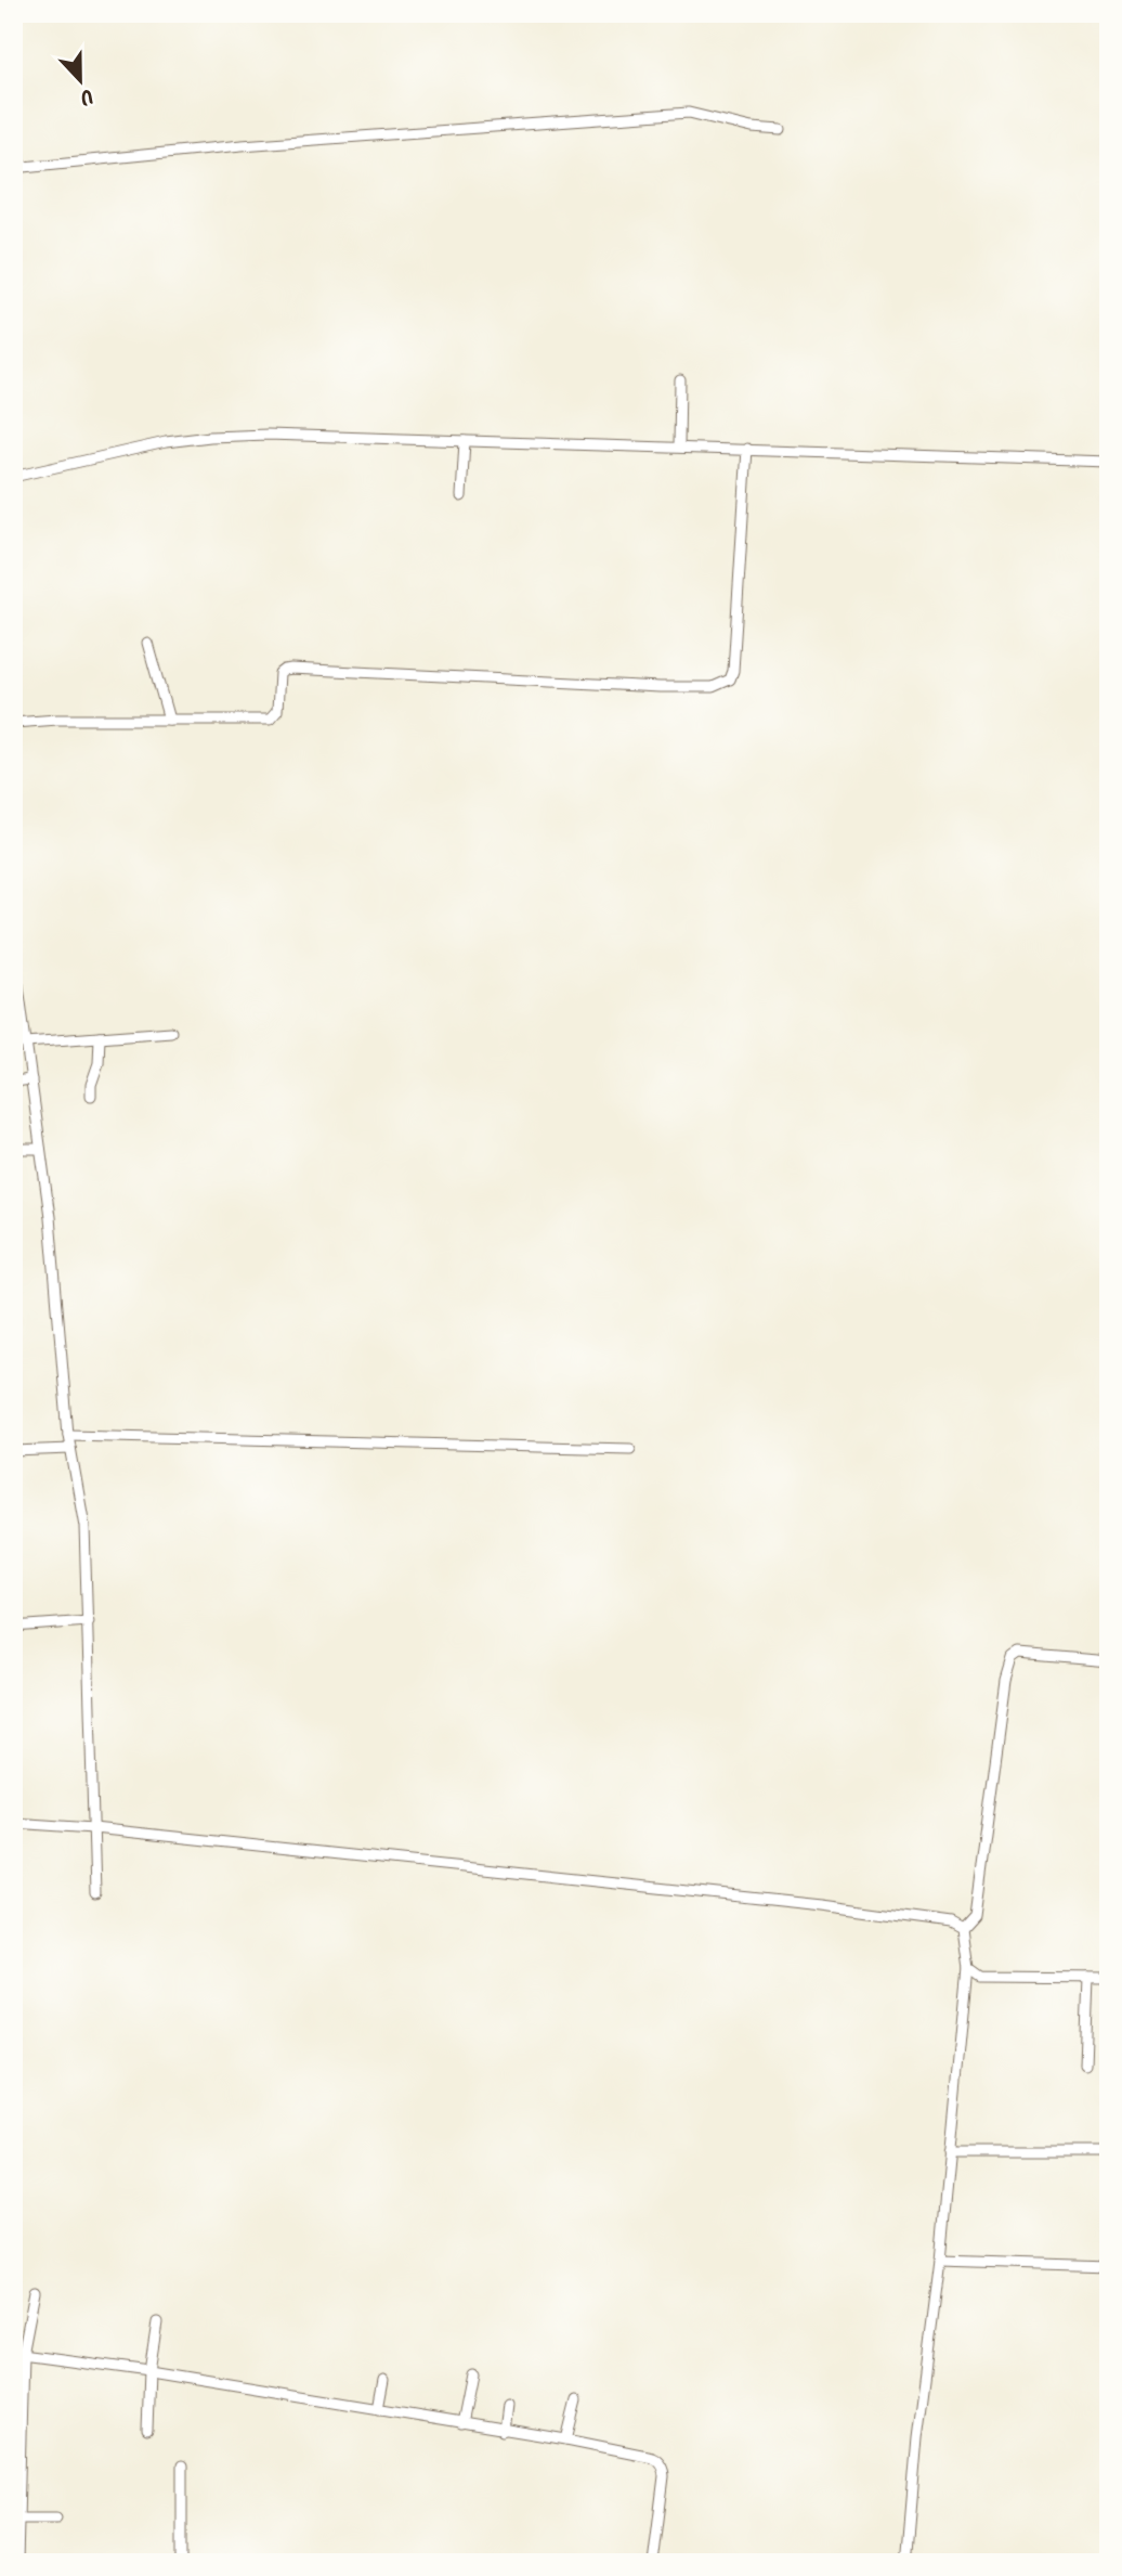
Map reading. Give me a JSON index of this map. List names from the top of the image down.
{
  "north": "bottom"
}
